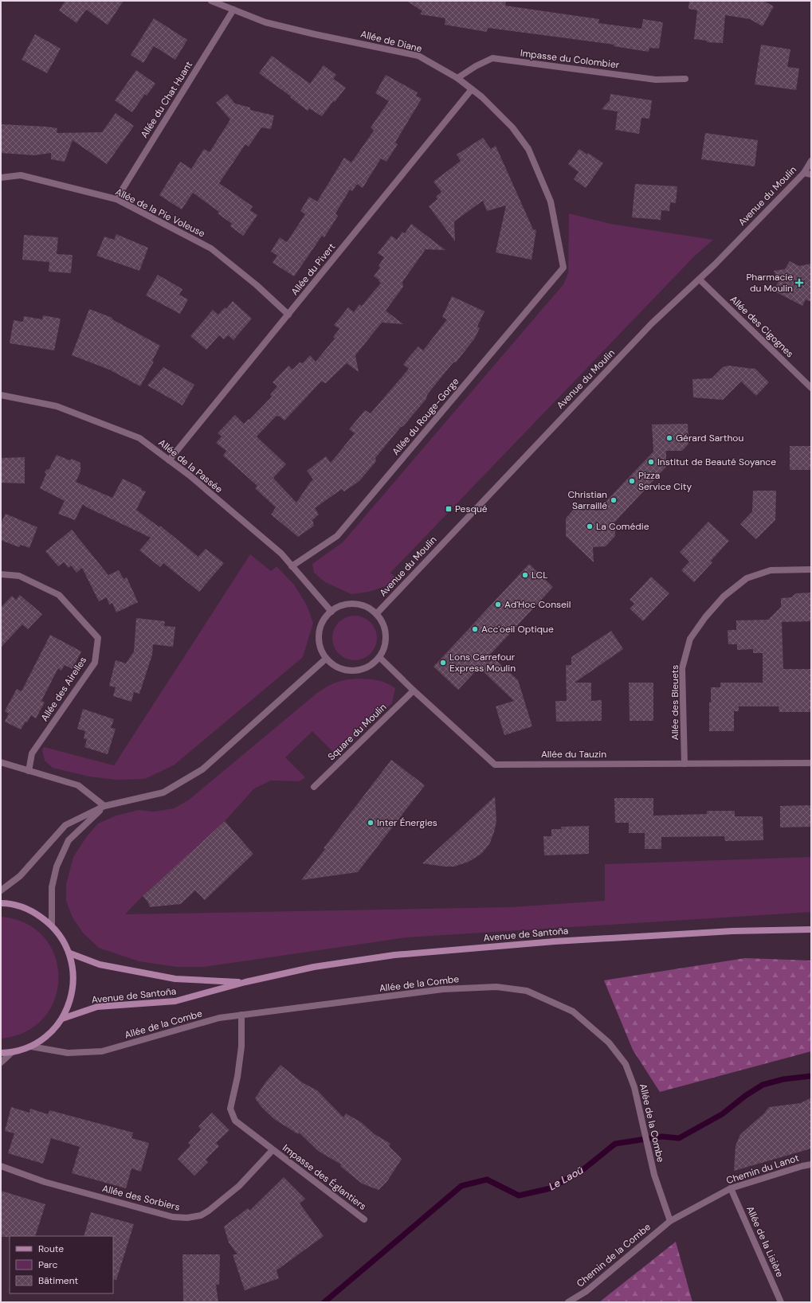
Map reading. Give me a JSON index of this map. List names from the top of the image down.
{
  "streets": {
    "main road": ["Avenue de Santoña"],
    "street": [
      "Allée de Diane",
      "Impasse du Colombier",
      "Allée du Chat Huant",
      "Avenue du Moulin",
      "Allée de la Pie Voleuse",
      "Allée du Pivert",
      "Allée des Cigognes",
      "Allée du Rouge-Gorge",
      "Allée de la Passée",
      "Allée des Airelles",
      "Allée des Bleuets",
      "Square du Moulin",
      "Allée du Tauzin",
      "Allée de la Combe",
      "Chemin du Lanot",
      "Impasse des Églantiers",
      "Allée des Sorbiers",
      "Allée de la Lisière",
      "Chemin de la Combe"
    ]
  },
  "crossings": [
    ["Allée de Diane", "Impasse du Colombier"],
    ["Allée de Diane", "Allée du Chat Huant"],
    ["Allée de Diane", "Allée du Pivert"],
    ["Allée de Diane", "Allée du Rouge-Gorge"],
    ["Allée du Chat Huant", "Allée de la Pie Voleuse"],
    ["Avenue du Moulin", "Allée des Cigognes"],
    ["Avenue du Moulin", "Allée de la Passée"],
    ["Avenue du Moulin", "Allée du Tauzin"],
    ["Allée de la Pie Voleuse", "Allée du Pivert"],
    ["Allée du Pivert", "Allée de la Passée"],
    ["Allée du Rouge-Gorge", "Allée de la Passée"],
    ["Allée de la Passée", "Allée du Tauzin"],
    ["Allée des Bleuets", "Allée du Tauzin"],
    ["Square du Moulin", "Allée du Tauzin"],
    ["Allée de la Combe", "Chemin du Lanot"],
    ["Allée de la Combe", "Chemin de la Combe"],
    ["Chemin du Lanot", "Allée de la Lisière"],
    ["Chemin du Lanot", "Chemin de la Combe"],
    ["Impasse des Églantiers", "Allée des Sorbiers"]
  ],
  "water": ["Le Laoü"],
  "places": {
    "health": ["Pharmacie du Moulin"],
    "other": [
      "Gérard Sarthou",
      "Institut de Beauté Soyance",
      "Pizza Service City",
      "Christian Sarraillé",
      "La Comédie",
      "LCL",
      "Ad'Hoc Conseil",
      "Acc'oeil Optique",
      "Lons Carrefour Express Moulin",
      "Inter Énergies"
    ],
    "transit": ["Pesqué"]
  },
  "legend": ["Route", "Parc", "Bâtiment"]
}
